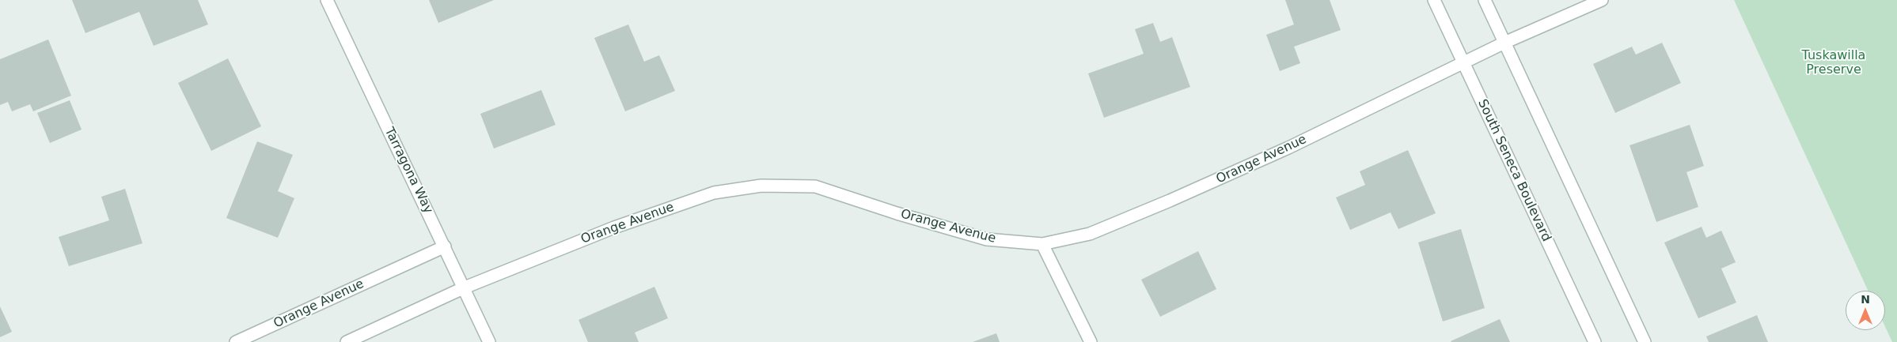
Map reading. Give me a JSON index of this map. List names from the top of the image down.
{
  "streets": {
    "street": ["Orange Avenue", "Tarragona Way", "South Seneca Boulevard"]
  },
  "crossings": [
    ["Orange Avenue", "Tarragona Way"],
    ["Orange Avenue", "South Seneca Boulevard"]
  ],
  "parks": ["Tuskawilla Preserve"],
  "north": "top"
}
